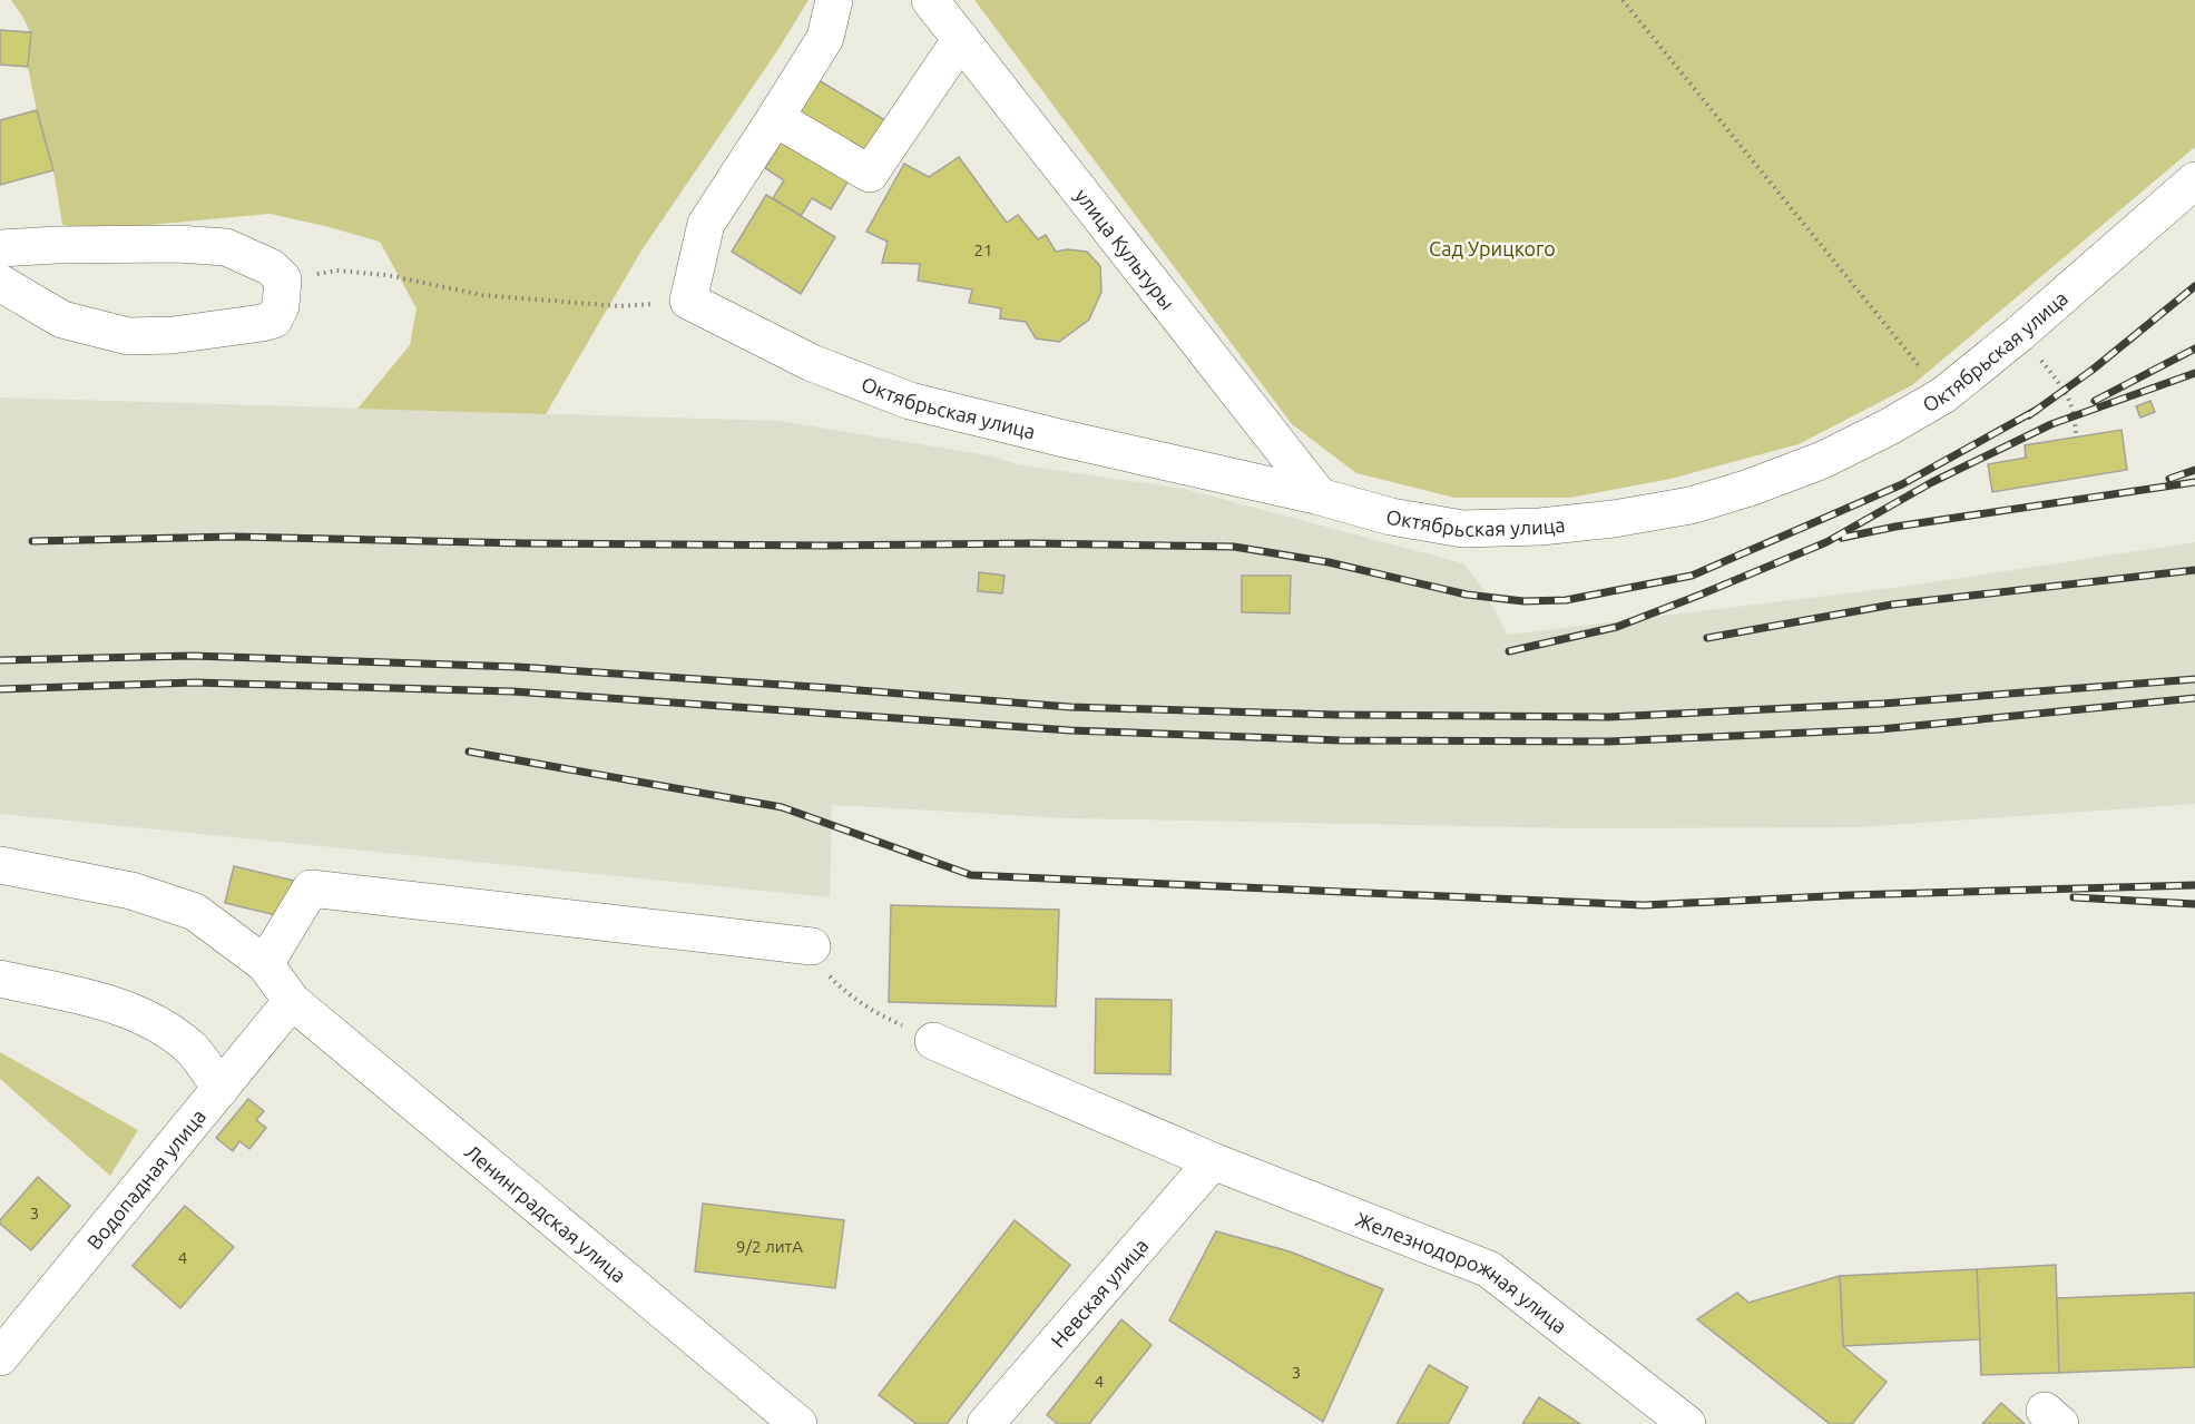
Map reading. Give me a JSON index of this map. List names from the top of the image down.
{
  "streets": {
    "street": [
      "улица Культуры",
      "Октябрьская улица",
      "Водопадная улица",
      "Ленинградская улица",
      "Железнодорожная улица",
      "Невская улица"
    ]
  },
  "crossings": [
    ["улица Культуры", "Октябрьская улица"],
    ["Водопадная улица", "Ленинградская улица"],
    ["Железнодорожная улица", "Невская улица"]
  ],
  "parks": ["Сад Урицкого"],
  "house_numbers": [
    "21",
    "3",
    "9/2 литА",
    "4",
    "3",
    "4"
  ]
}
